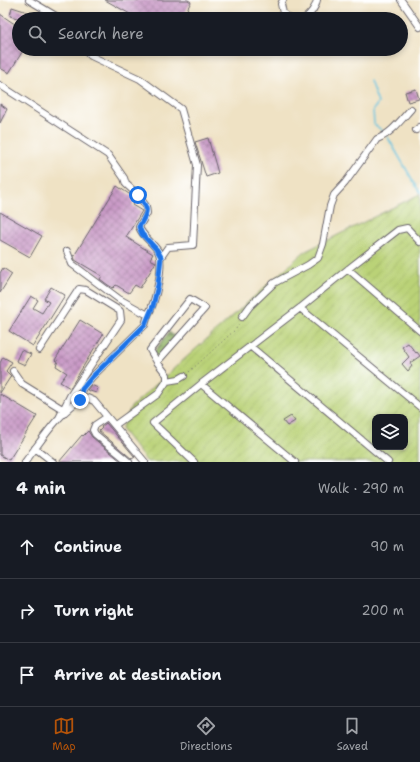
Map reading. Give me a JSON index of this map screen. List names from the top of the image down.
{
  "page": {
    "search": "Search here",
    "heading": ["4 min", "Walk · 290 m"],
    "list": [
      ["Continue", "90 m"],
      ["Turn right", "200 m"],
      "Arrive at destination"
    ],
    "nav": ["Map", "Directions", "Saved"]
  }
}
